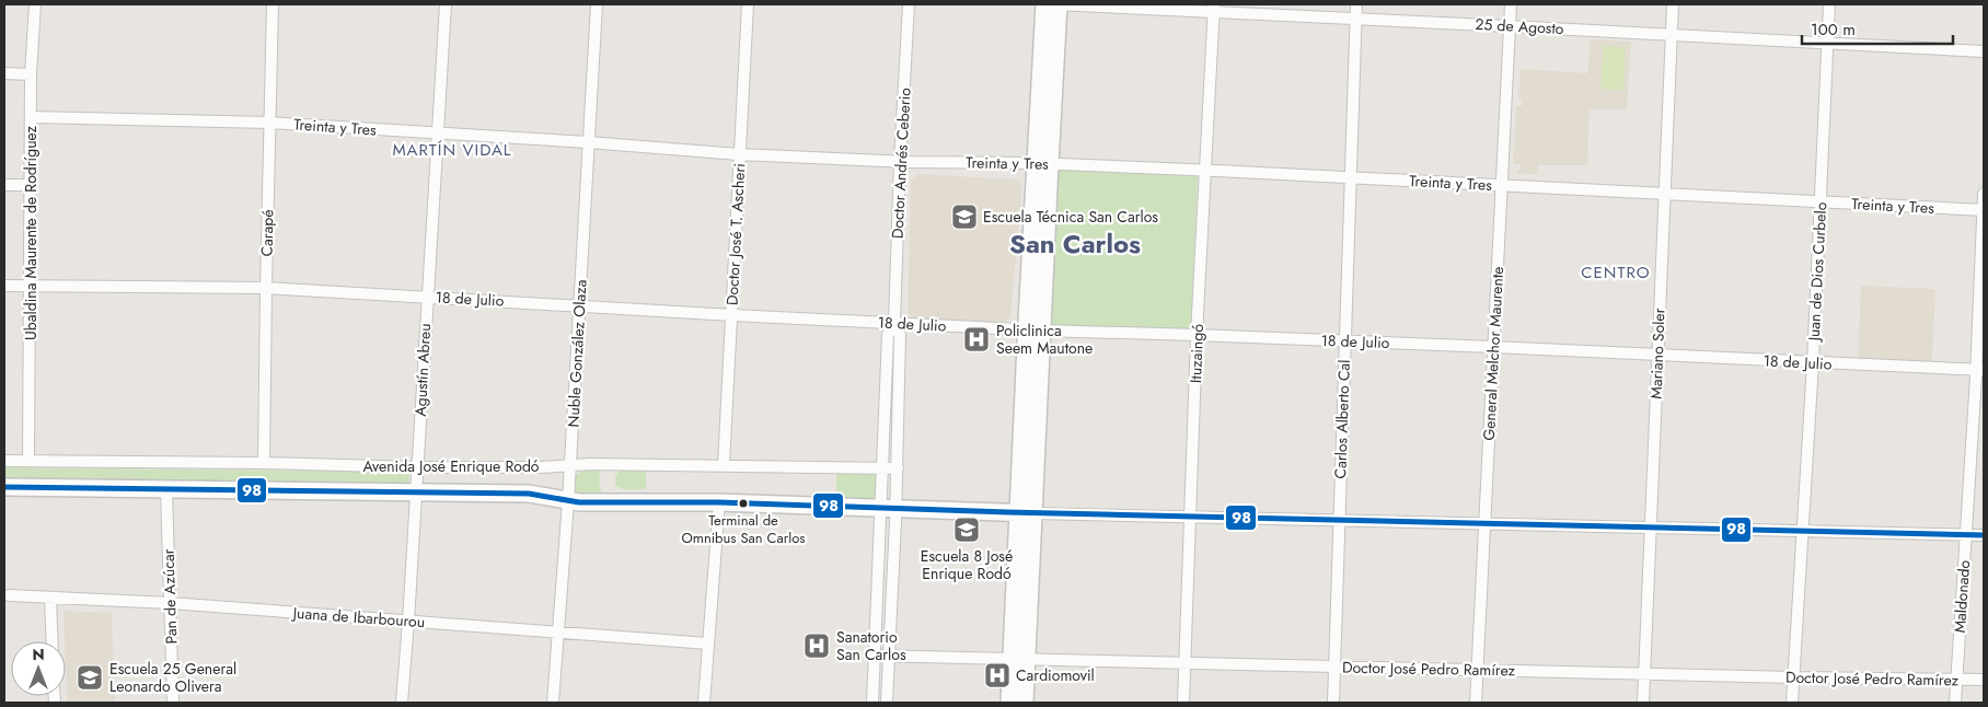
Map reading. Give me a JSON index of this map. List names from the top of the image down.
{
  "streets": {
    "street": [
      "25 de Agosto",
      "Treinta y Tres",
      "Doctor Andrés Ceberio",
      "Ubaldina Maurente de Rodríguez",
      "Carapé",
      "Doctor José T. Ascheri",
      "Juan de Dios Curbelo",
      "18 de Julio",
      "Nuble González Olaza",
      "Ituzaingó",
      "General Melchor Maurente",
      "Mariano Soler",
      "Agustín Abreu",
      "Carlos Alberto Cal",
      "Avenida José Enrique Rodó",
      "Pan de Azúcar",
      "Maldonado",
      "Juana de Ibarbourou",
      "Doctor José Pedro Ramírez"
    ]
  },
  "crossings": [
    ["25 de Agosto", "Juan de Dios Curbelo"],
    ["25 de Agosto", "Ituzaingó"],
    ["25 de Agosto", "General Melchor Maurente"],
    ["25 de Agosto", "Mariano Soler"],
    ["25 de Agosto", "Carlos Alberto Cal"],
    ["Treinta y Tres", "Doctor Andrés Ceberio"],
    ["Treinta y Tres", "Ubaldina Maurente de Rodríguez"],
    ["Treinta y Tres", "Carapé"],
    ["Treinta y Tres", "Doctor José T. Ascheri"],
    ["Treinta y Tres", "Juan de Dios Curbelo"],
    ["Treinta y Tres", "Nuble González Olaza"],
    ["Treinta y Tres", "Ituzaingó"],
    ["Treinta y Tres", "General Melchor Maurente"],
    ["Treinta y Tres", "Mariano Soler"],
    ["Treinta y Tres", "Agustín Abreu"],
    ["Treinta y Tres", "Carlos Alberto Cal"],
    ["Treinta y Tres", "Maldonado"],
    ["Doctor Andrés Ceberio", "18 de Julio"],
    ["Doctor Andrés Ceberio", "Avenida José Enrique Rodó"],
    ["Doctor Andrés Ceberio", "Doctor José Pedro Ramírez"],
    ["Ubaldina Maurente de Rodríguez", "18 de Julio"],
    ["Ubaldina Maurente de Rodríguez", "Avenida José Enrique Rodó"],
    ["Carapé", "18 de Julio"],
    ["Carapé", "Avenida José Enrique Rodó"],
    ["Doctor José T. Ascheri", "18 de Julio"],
    ["Doctor José T. Ascheri", "Avenida José Enrique Rodó"],
    ["Juan de Dios Curbelo", "18 de Julio"],
    ["Juan de Dios Curbelo", "Doctor José Pedro Ramírez"],
    ["18 de Julio", "Nuble González Olaza"],
    ["18 de Julio", "Ituzaingó"],
    ["18 de Julio", "General Melchor Maurente"],
    ["18 de Julio", "Mariano Soler"],
    ["18 de Julio", "Agustín Abreu"],
    ["18 de Julio", "Carlos Alberto Cal"],
    ["18 de Julio", "Maldonado"],
    ["Nuble González Olaza", "Avenida José Enrique Rodó"],
    ["Nuble González Olaza", "Juana de Ibarbourou"],
    ["Ituzaingó", "Doctor José Pedro Ramírez"],
    ["General Melchor Maurente", "Doctor José Pedro Ramírez"],
    ["Mariano Soler", "Doctor José Pedro Ramírez"],
    ["Agustín Abreu", "Avenida José Enrique Rodó"],
    ["Agustín Abreu", "Juana de Ibarbourou"],
    ["Carlos Alberto Cal", "Doctor José Pedro Ramírez"],
    ["Avenida José Enrique Rodó", "Pan de Azúcar"],
    ["Pan de Azúcar", "Juana de Ibarbourou"],
    ["Maldonado", "Doctor José Pedro Ramírez"]
  ],
  "districts": ["MARTÍN VIDAL", "San Carlos", "CENTRO"],
  "places": {
    "school or university": ["Escuela Técnica San Carlos", "Escuela 8 José Enrique Rodó", "Escuela 25 General Leonardo Olivera"],
    "hospital": ["Policlinica Seem Mautone", "Sanatorio San Carlos", "Cardiomovil"],
    "other": ["Terminal de Omnibus San Carlos"]
  },
  "lines": ["transit line 98"],
  "scale_bar": "100 m",
  "north": "top"
}
